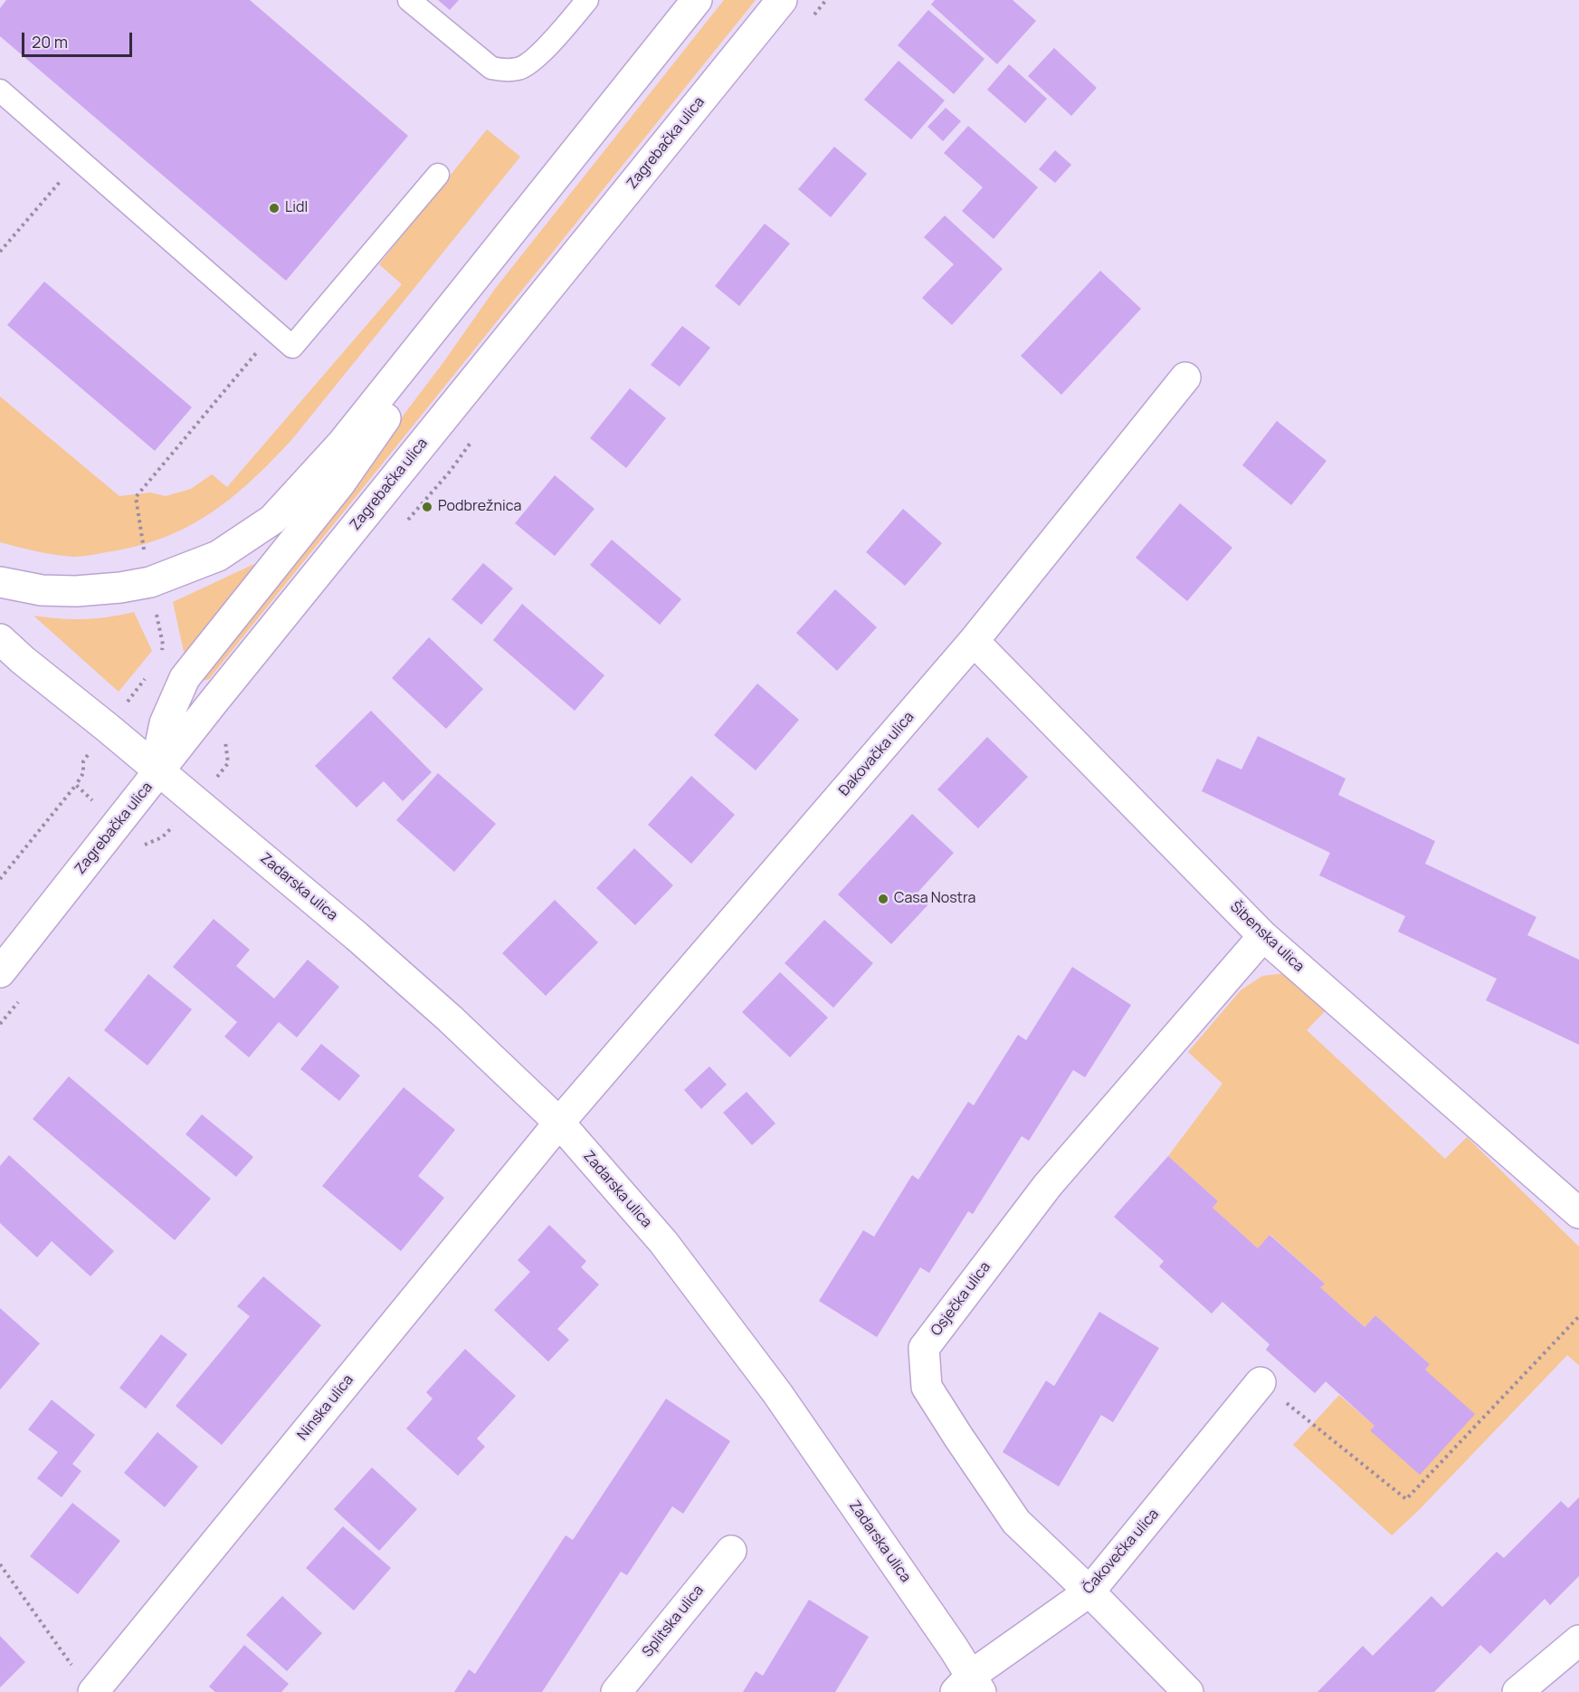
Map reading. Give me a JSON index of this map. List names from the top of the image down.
{
  "streets": {
    "street": [
      "Zagrebačka ulica",
      "Đakovačka ulica",
      "Zadarska ulica",
      "Šibenska ulica",
      "Osječka ulica",
      "Ninska ulica",
      "Čakovečka ulica",
      "Splitska ulica"
    ]
  },
  "crossings": [
    ["Zagrebačka ulica", "Zadarska ulica"],
    ["Đakovačka ulica", "Zadarska ulica"],
    ["Đakovačka ulica", "Šibenska ulica"],
    ["Đakovačka ulica", "Ninska ulica"],
    ["Zadarska ulica", "Ninska ulica"],
    ["Zadarska ulica", "Čakovečka ulica"],
    ["Šibenska ulica", "Osječka ulica"],
    ["Osječka ulica", "Čakovečka ulica"]
  ],
  "places": ["Lidl", "Podbrežnica", "Casa Nostra"],
  "scale_bar": "20 m"
}
